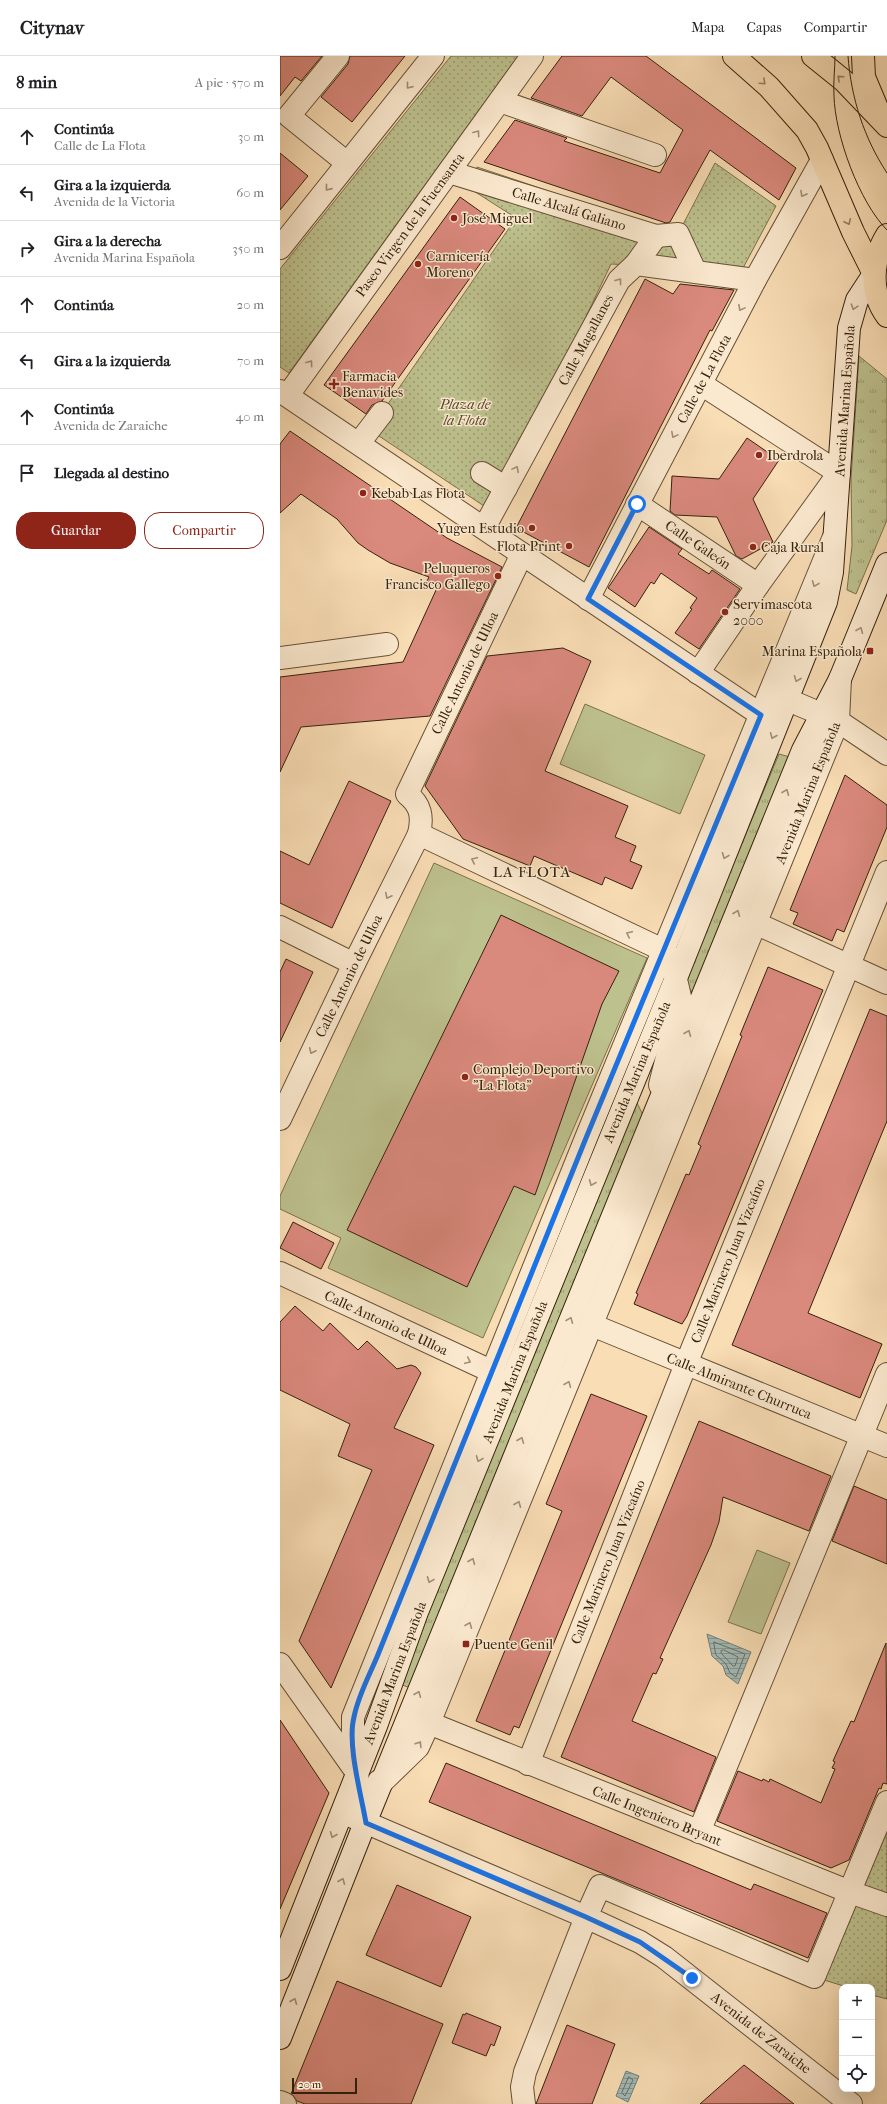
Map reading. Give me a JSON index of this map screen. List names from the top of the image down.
{
  "streets": {
    "street": [
      "Calle Alcalá Galiano",
      "Paseo Virgen de la Fuensanta",
      "Calle Magallanes",
      "Calle de La Flota",
      "Avenida Marina Española",
      "Calle Galeón",
      "Calle Antonio de Ulloa",
      "Calle Marinero Juan Vizcaíno",
      "Calle Almirante Churruca",
      "Calle Ingeniero Bryant",
      "Avenida de Zaraiche"
    ]
  },
  "crossings": [
    ["Calle Alcalá Galiano", "Paseo Virgen de la Fuensanta"],
    ["Calle de La Flota", "Calle Galeón"],
    ["Avenida Marina Española", "Calle Antonio de Ulloa"],
    ["Avenida Marina Española", "Calle Almirante Churruca"],
    ["Avenida Marina Española", "Calle Ingeniero Bryant"],
    ["Avenida Marina Española", "Avenida de Zaraiche"],
    ["Calle Marinero Juan Vizcaíno", "Calle Almirante Churruca"],
    ["Calle Marinero Juan Vizcaíno", "Calle Ingeniero Bryant"]
  ],
  "one_way": ["Calle Magallanes"],
  "districts": ["LA FLOTA"],
  "parks": ["Plaza de la Flota"],
  "places": {
    "other": [
      "José Miguel",
      "Carnicería Moreno",
      "Iberdrola",
      "Kebab Las Flota",
      "Yugen Estudio",
      "Flota Print",
      "Caja Rural",
      "Peluqueros Francisco Gallego",
      "Servimascota 2000",
      "Complejo Deportivo \"La Flota\""
    ],
    "health": ["Farmacia Benavides"],
    "transit": ["Marina Española", "Puente Genil"]
  },
  "scale_bar": "20 m",
  "page": {
    "header": "Citynav",
    "nav": ["Mapa", "Capas", "Compartir"],
    "heading": ["8 min", "A pie · 570 m"],
    "list": [
      ["Continúa", "Calle de La Flota", "30 m"],
      ["Gira a la izquierda", "Avenida de la Victoria", "60 m"],
      ["Gira a la derecha", "Avenida Marina Española", "350 m"],
      ["Continúa", "20 m"],
      ["Gira a la izquierda", "70 m"],
      ["Continúa", "Avenida de Zaraiche", "40 m"],
      "Llegada al destino"
    ],
    "buttons": ["Guardar", "Compartir"],
    "map_buttons": ["+", "−"],
    "scale": "20 m"
  }
}
